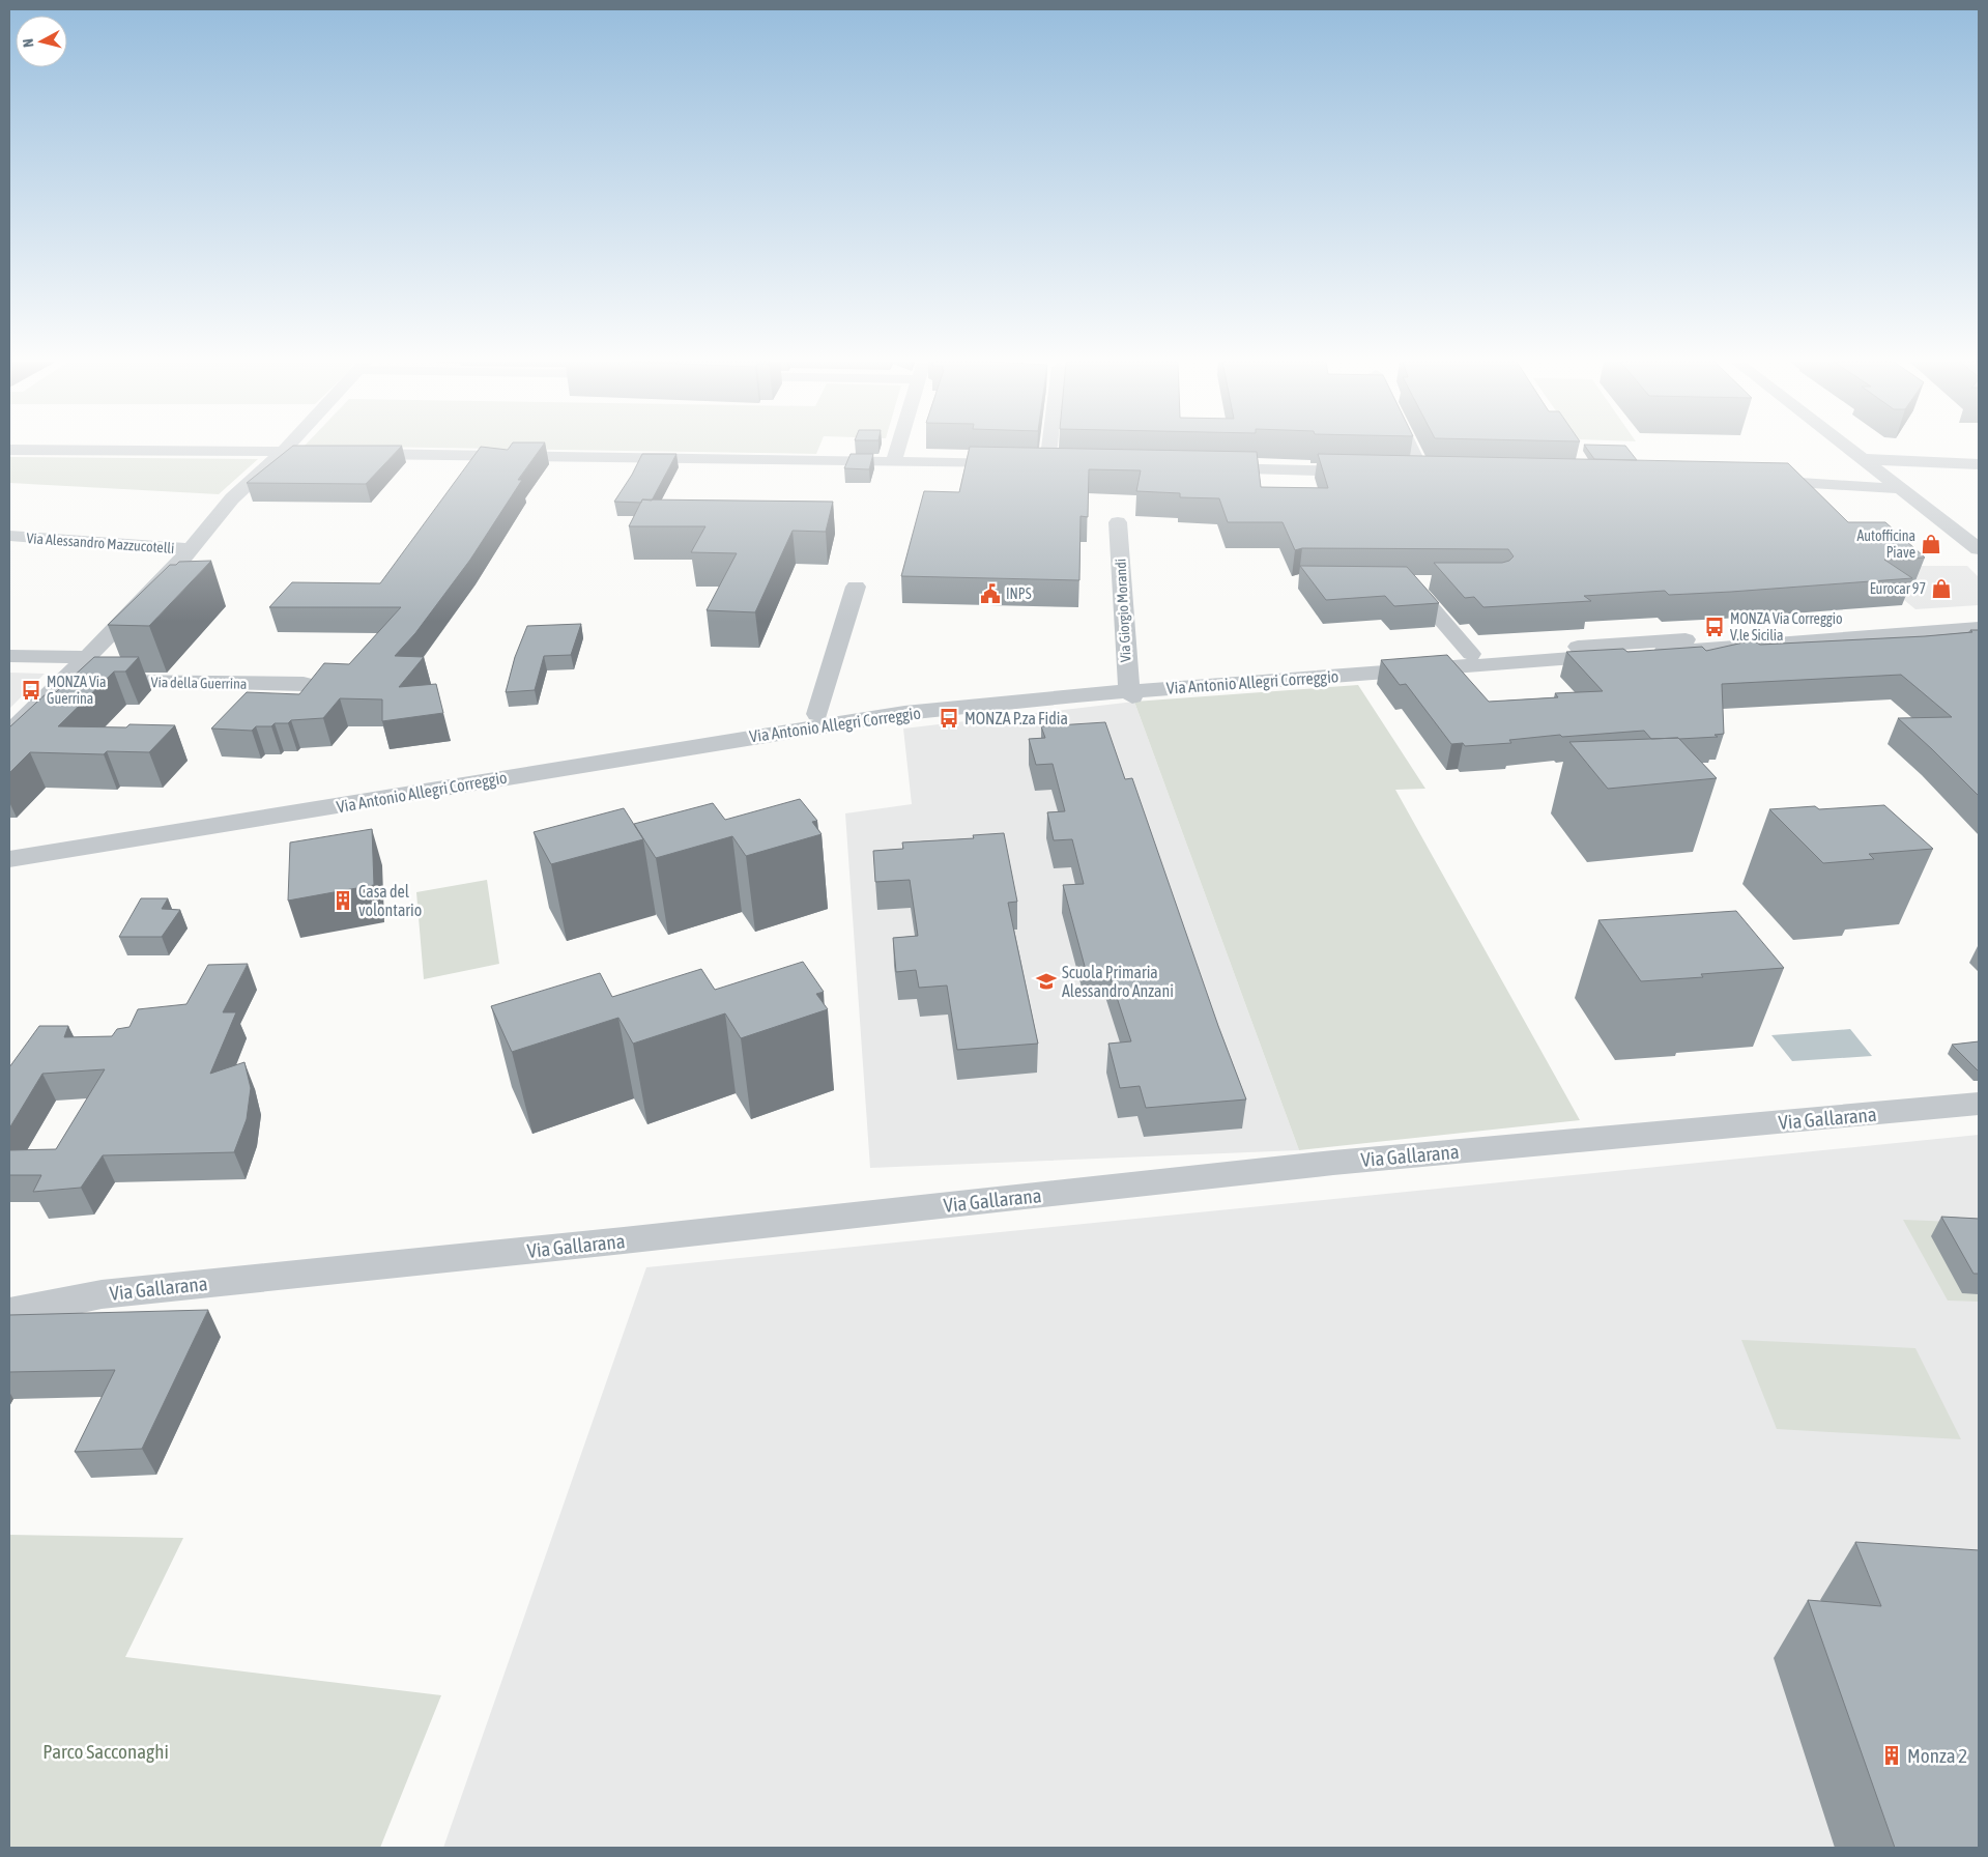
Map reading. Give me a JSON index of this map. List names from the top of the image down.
{
  "streets": {
    "street": [
      "Via Alessandro Mazzucotelli",
      "Via Giorgio Morandi",
      "Via Antonio Allegri Correggio",
      "Via della Guerrina",
      "Via Gallarana"
    ]
  },
  "crossings": [
    ["Via Giorgio Morandi", "Via Antonio Allegri Correggio"]
  ],
  "parks": ["Parco Sacconaghi"],
  "places": {
    "shop": ["Autofficina Piave", "Eurocar 97"],
    "public building": ["INPS"],
    "bus stop": ["MONZA Via Correggio V.le Sicilia", "MONZA Via Guerrina", "MONZA P.za Fidia"],
    "building": ["Casa del volontario", "Monza 2"],
    "school or university": ["Scuola Primaria Alessandro Anzani"]
  },
  "north": "left"
}
